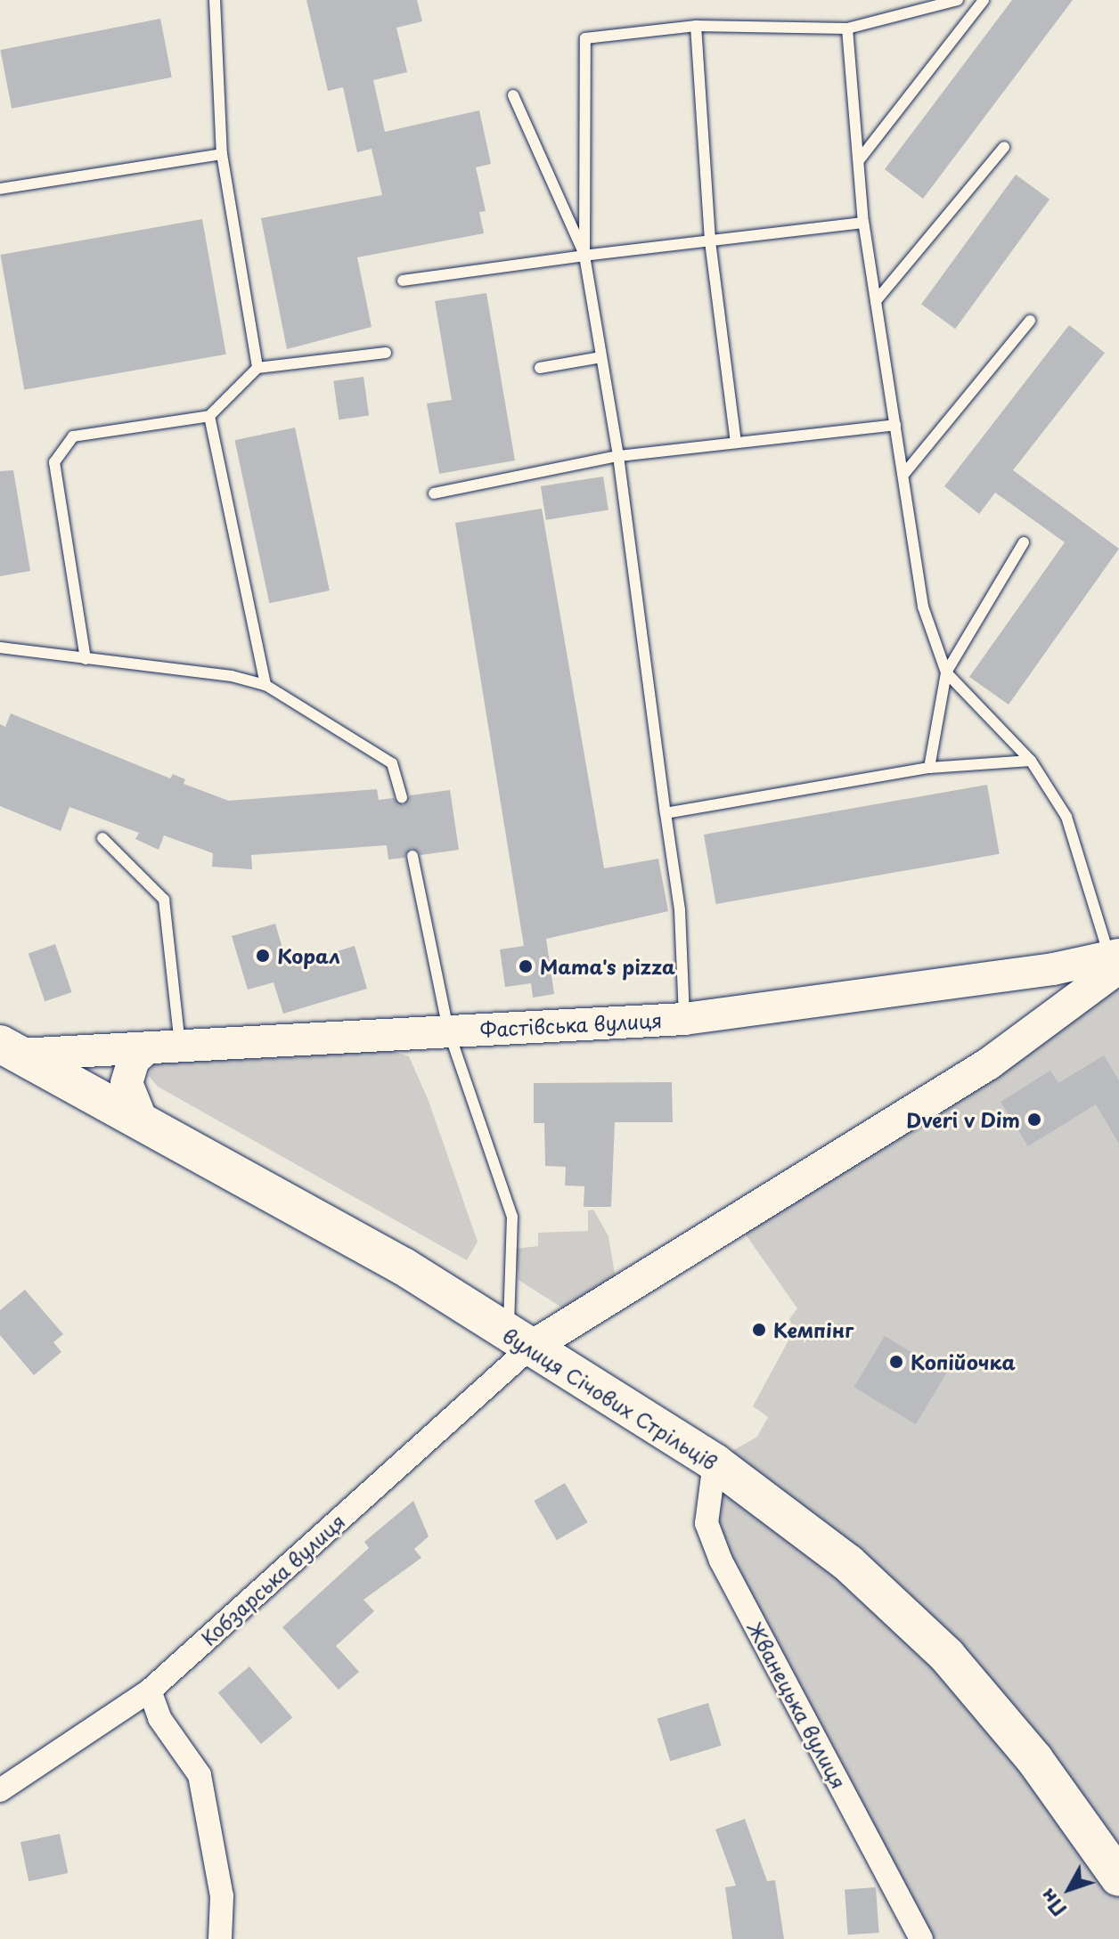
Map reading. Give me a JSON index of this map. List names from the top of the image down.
{
  "streets": {
    "main road": ["Фастівська вулиця", "вулиця Січових Стрільців"],
    "street": ["Кобзарська вулиця", "Жванецька вулиця"]
  },
  "crossings": [
    ["Фастівська вулиця", "вулиця Січових Стрільців"],
    ["вулиця Січових Стрільців", "Кобзарська вулиця"],
    ["вулиця Січових Стрільців", "Жванецька вулиця"]
  ],
  "places": [
    "Корал",
    "Mama's pizza",
    "Dveri v Dim",
    "Кемпінг",
    "Копійочка"
  ],
  "north": "bottom left"
}
